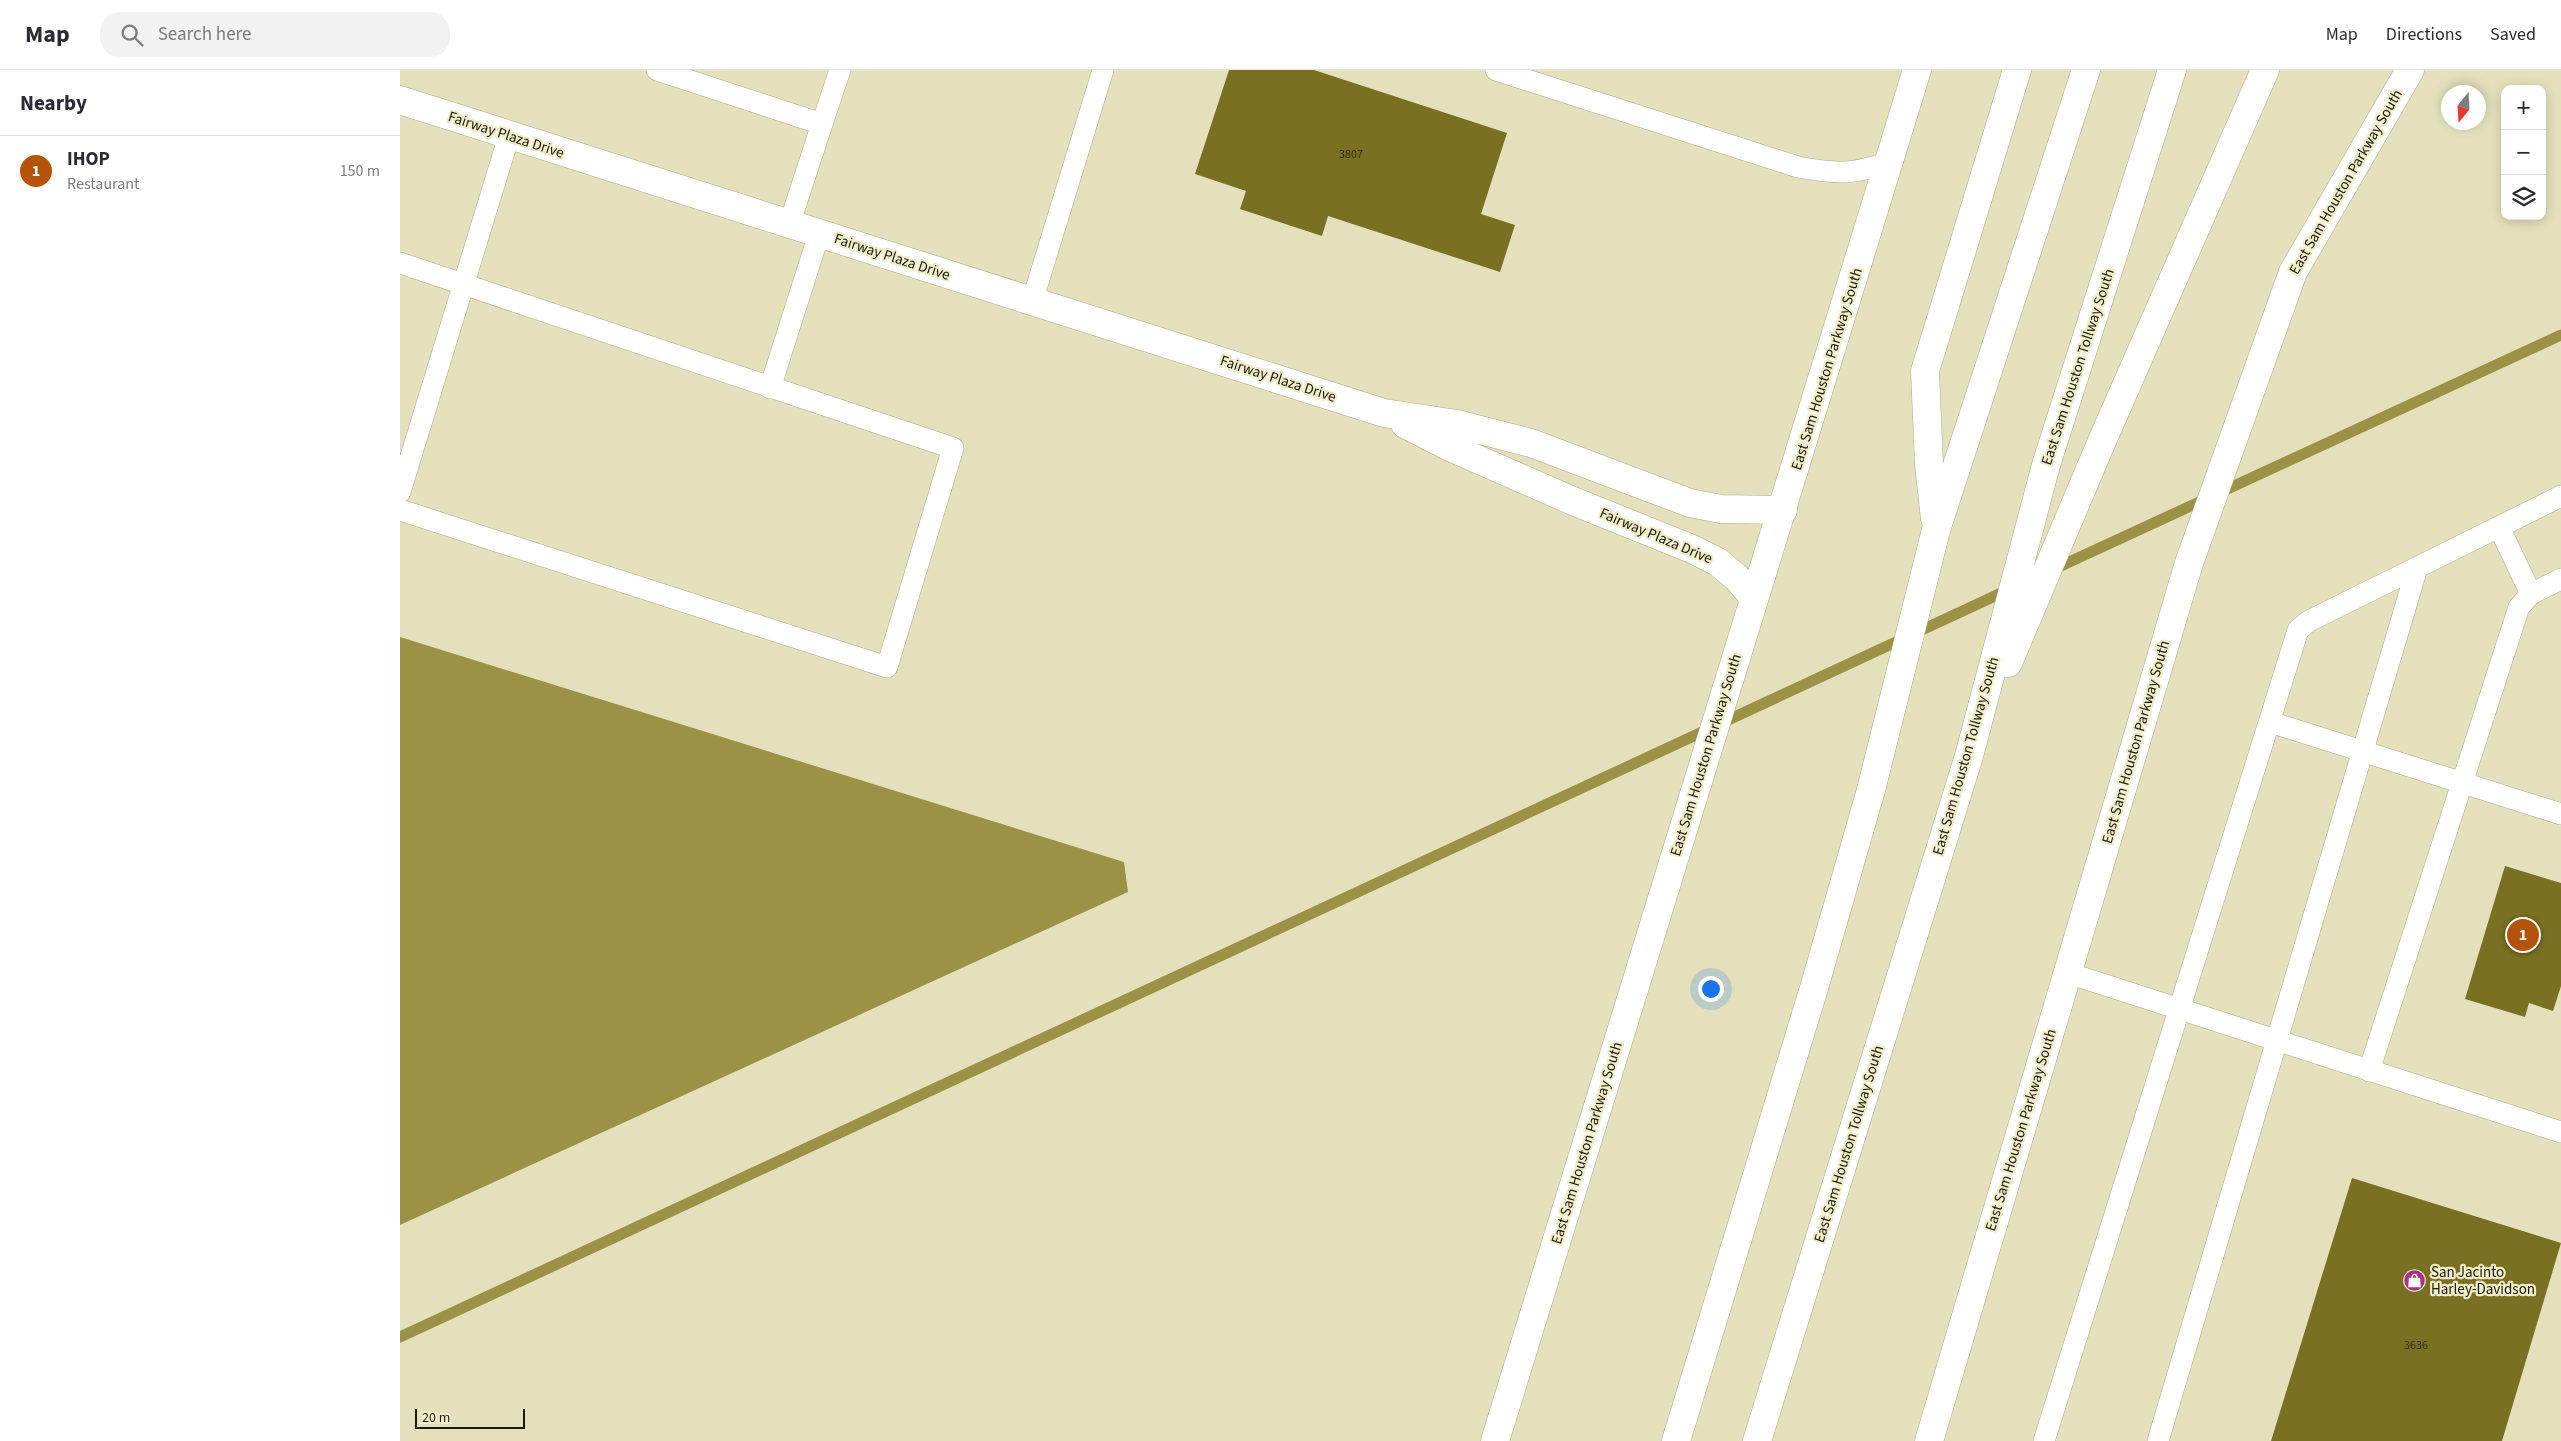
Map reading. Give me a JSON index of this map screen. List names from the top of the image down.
{
  "streets": {
    "main road": ["Fairway Plaza Drive", "East Sam Houston Parkway South", "East Sam Houston Tollway South"]
  },
  "crossings": [
    ["Fairway Plaza Drive", "East Sam Houston Parkway South"]
  ],
  "places": {
    "shop": ["San Jacinto Harley-Davidson"]
  },
  "house_numbers": ["3807", "3636"],
  "scale_bar": "20 m",
  "north": "bottom",
  "page": {
    "header": "Map",
    "search": "Search here",
    "nav": ["Map", "Directions", "Saved"],
    "heading": "Nearby",
    "map_buttons": ["+", "−"],
    "list": [
      {
        "mark": "1",
        "name": "IHOP",
        "note": "Restaurant",
        "value": "150 m"
      }
    ],
    "pins": "1",
    "scale": "20 m"
  }
}
